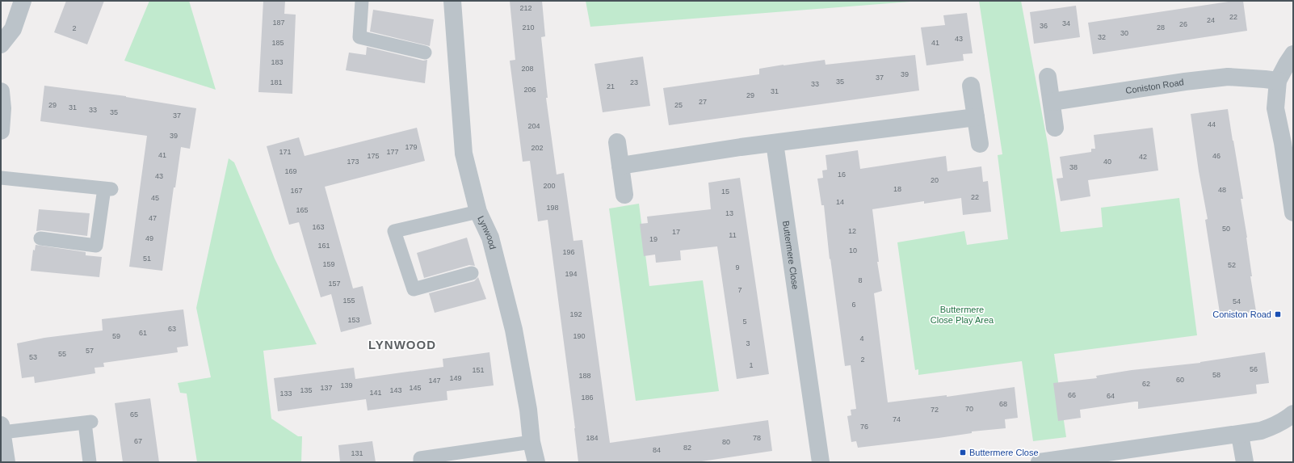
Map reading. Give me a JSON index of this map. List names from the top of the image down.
{
  "streets": {
    "street": ["Coniston Road", "Lynwood", "Buttermere Close"]
  },
  "districts": ["LYNWOOD"],
  "parks": ["Buttermere Close Play Area"],
  "places": {
    "transit": ["Coniston Road", "Buttermere Close"]
  },
  "house_numbers": [
    "212",
    "22",
    "24",
    "187",
    "34",
    "26",
    "36",
    "210",
    "28",
    "2",
    "30",
    "32",
    "43",
    "185",
    "41",
    "183",
    "208",
    "39",
    "37",
    "35",
    "181",
    "23",
    "33",
    "21",
    "206",
    "31",
    "29",
    "27",
    "29",
    "25",
    "31",
    "33",
    "35",
    "37",
    "44",
    "204",
    "39",
    "179",
    "202",
    "171",
    "177",
    "41",
    "175",
    "46",
    "42",
    "173",
    "40",
    "38",
    "169",
    "16",
    "43",
    "20",
    "200",
    "18",
    "48",
    "167",
    "15",
    "22",
    "45",
    "14",
    "198",
    "165",
    "13",
    "47",
    "163",
    "50",
    "12",
    "17",
    "11",
    "49",
    "19",
    "161",
    "10",
    "196",
    "51",
    "159",
    "52",
    "9",
    "194",
    "8",
    "157",
    "7",
    "155",
    "54",
    "6",
    "192",
    "153",
    "5",
    "63",
    "61",
    "59",
    "190",
    "4",
    "3",
    "57",
    "55",
    "53",
    "2",
    "1",
    "56",
    "151",
    "58",
    "188",
    "149",
    "60",
    "147",
    "62",
    "139",
    "137",
    "145",
    "135",
    "143",
    "141",
    "133",
    "66",
    "64",
    "186",
    "68",
    "70",
    "72",
    "65",
    "74",
    "76",
    "184",
    "78",
    "67",
    "80",
    "82",
    "84",
    "131"
  ]
}
